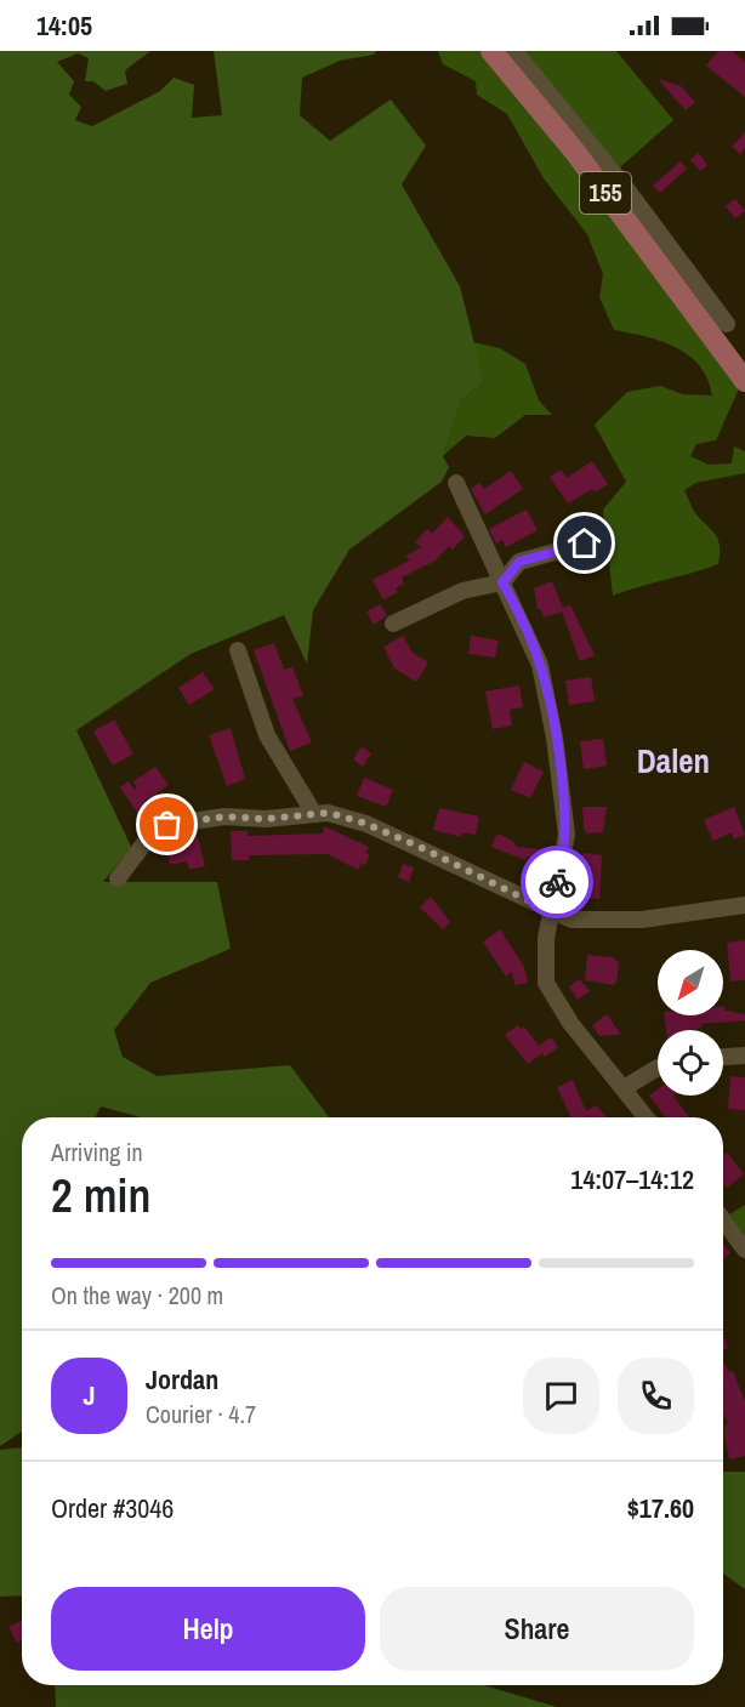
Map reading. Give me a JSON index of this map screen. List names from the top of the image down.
{
  "streets": {
    "main road": ["155"]
  },
  "districts": ["Dalen"],
  "north": "bottom left",
  "page": {
    "status": "14:05",
    "heading": ["2 min", "Arriving in", "14:07–14:12"],
    "panel": [
      "Jordan",
      "Courier · 4.7",
      "Order #3046",
      "$17.60"
    ],
    "bar": "On the way · 200 m",
    "round": "J",
    "buttons": ["Help", "Share"]
  }
}
